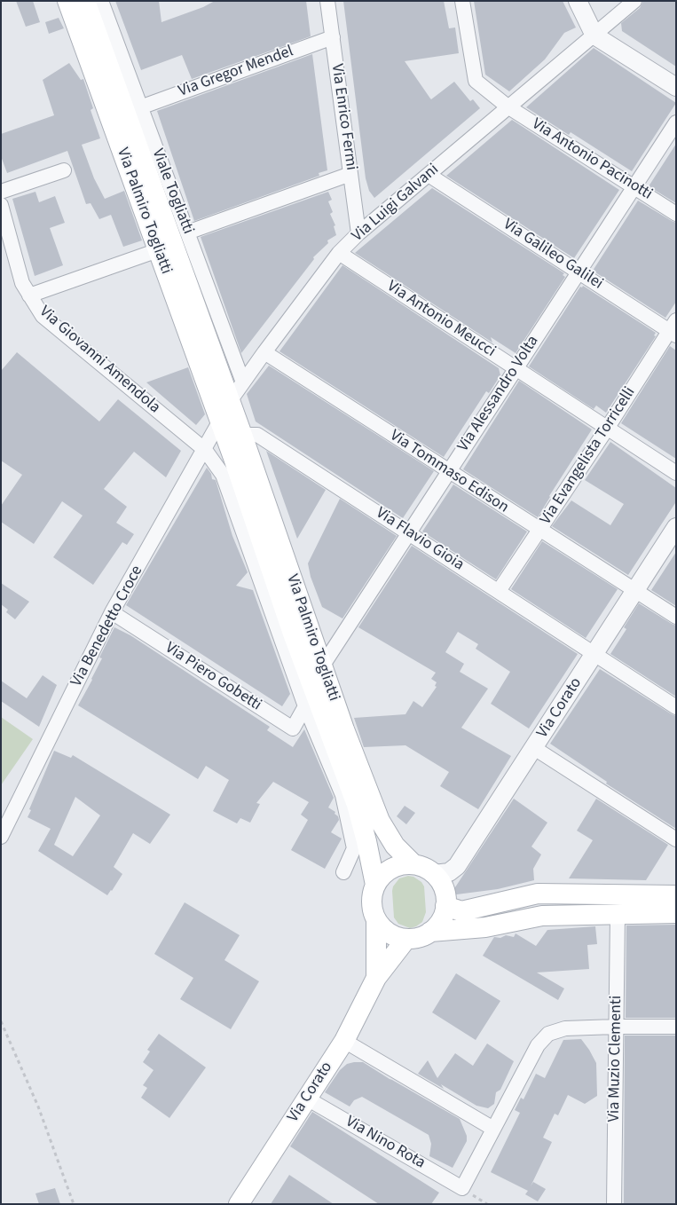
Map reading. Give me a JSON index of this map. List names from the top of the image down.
{
  "streets": {
    "main road": ["Via Palmiro Togliatti", "Via Corato"],
    "street": [
      "Via Gregor Mendel",
      "Via Enrico Fermi",
      "Via Antonio Pacinotti",
      "Viale Togliatti",
      "Via Luigi Galvani",
      "Via Galileo Galilei",
      "Via Antonio Meucci",
      "Via Giovanni Amendola",
      "Via Alessandro Volta",
      "Via Evangelista Torricelli",
      "Via Tommaso Edison",
      "Via Flavio Gioia",
      "Via Benedetto Croce",
      "Via Piero Gobetti",
      "Via Muzio Clementi",
      "Via Nino Rota"
    ]
  },
  "crossings": [
    ["Via Gregor Mendel", "Via Enrico Fermi"],
    ["Via Gregor Mendel", "Viale Togliatti"],
    ["Via Enrico Fermi", "Via Luigi Galvani"],
    ["Via Antonio Pacinotti", "Via Luigi Galvani"],
    ["Via Antonio Pacinotti", "Via Alessandro Volta"],
    ["Viale Togliatti", "Via Luigi Galvani"],
    ["Via Luigi Galvani", "Via Palmiro Togliatti"],
    ["Via Luigi Galvani", "Via Galileo Galilei"],
    ["Via Luigi Galvani", "Via Antonio Meucci"],
    ["Via Luigi Galvani", "Via Tommaso Edison"],
    ["Via Palmiro Togliatti", "Via Alessandro Volta"],
    ["Via Palmiro Togliatti", "Via Flavio Gioia"],
    ["Via Palmiro Togliatti", "Via Benedetto Croce"],
    ["Via Palmiro Togliatti", "Via Corato"],
    ["Via Galileo Galilei", "Via Alessandro Volta"],
    ["Via Galileo Galilei", "Via Evangelista Torricelli"],
    ["Via Antonio Meucci", "Via Alessandro Volta"],
    ["Via Antonio Meucci", "Via Evangelista Torricelli"],
    ["Via Giovanni Amendola", "Via Benedetto Croce"],
    ["Via Giovanni Amendola", "Via Piero Gobetti"],
    ["Via Alessandro Volta", "Via Tommaso Edison"],
    ["Via Alessandro Volta", "Via Flavio Gioia"],
    ["Via Evangelista Torricelli", "Via Tommaso Edison"],
    ["Via Evangelista Torricelli", "Via Flavio Gioia"],
    ["Via Tommaso Edison", "Via Corato"],
    ["Via Flavio Gioia", "Via Corato"],
    ["Via Benedetto Croce", "Via Piero Gobetti"],
    ["Via Corato", "Via Nino Rota"]
  ]
}
